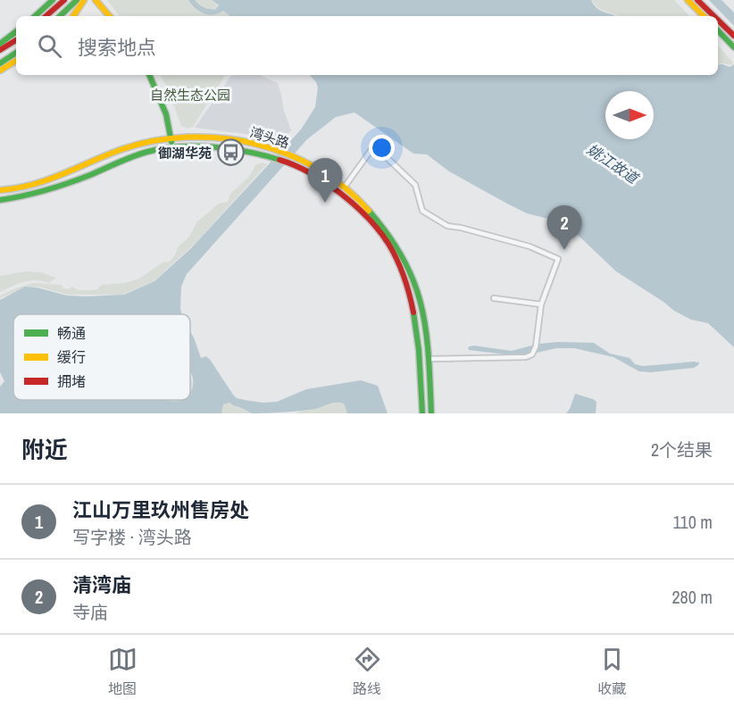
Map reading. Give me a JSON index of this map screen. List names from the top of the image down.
{
  "streets": {
    "main road": ["湾头路"]
  },
  "water": ["姚江故道"],
  "parks": ["自然生态公园"],
  "places": {
    "bus stop": ["御湖华苑"]
  },
  "legend": ["畅通", "缓行", "拥堵"],
  "north": "right",
  "page": {
    "search": "搜索地点",
    "pins": ["1", "2"],
    "heading": ["附近", "2个结果"],
    "list": [
      {
        "mark": "1",
        "name": "江山万里玖州售房处",
        "note": "写字楼 · 湾头路",
        "value": "110 m"
      },
      {
        "mark": "2",
        "name": "清湾庙",
        "note": "寺庙",
        "value": "280 m"
      }
    ],
    "nav": ["地图", "路线", "收藏"]
  }
}
